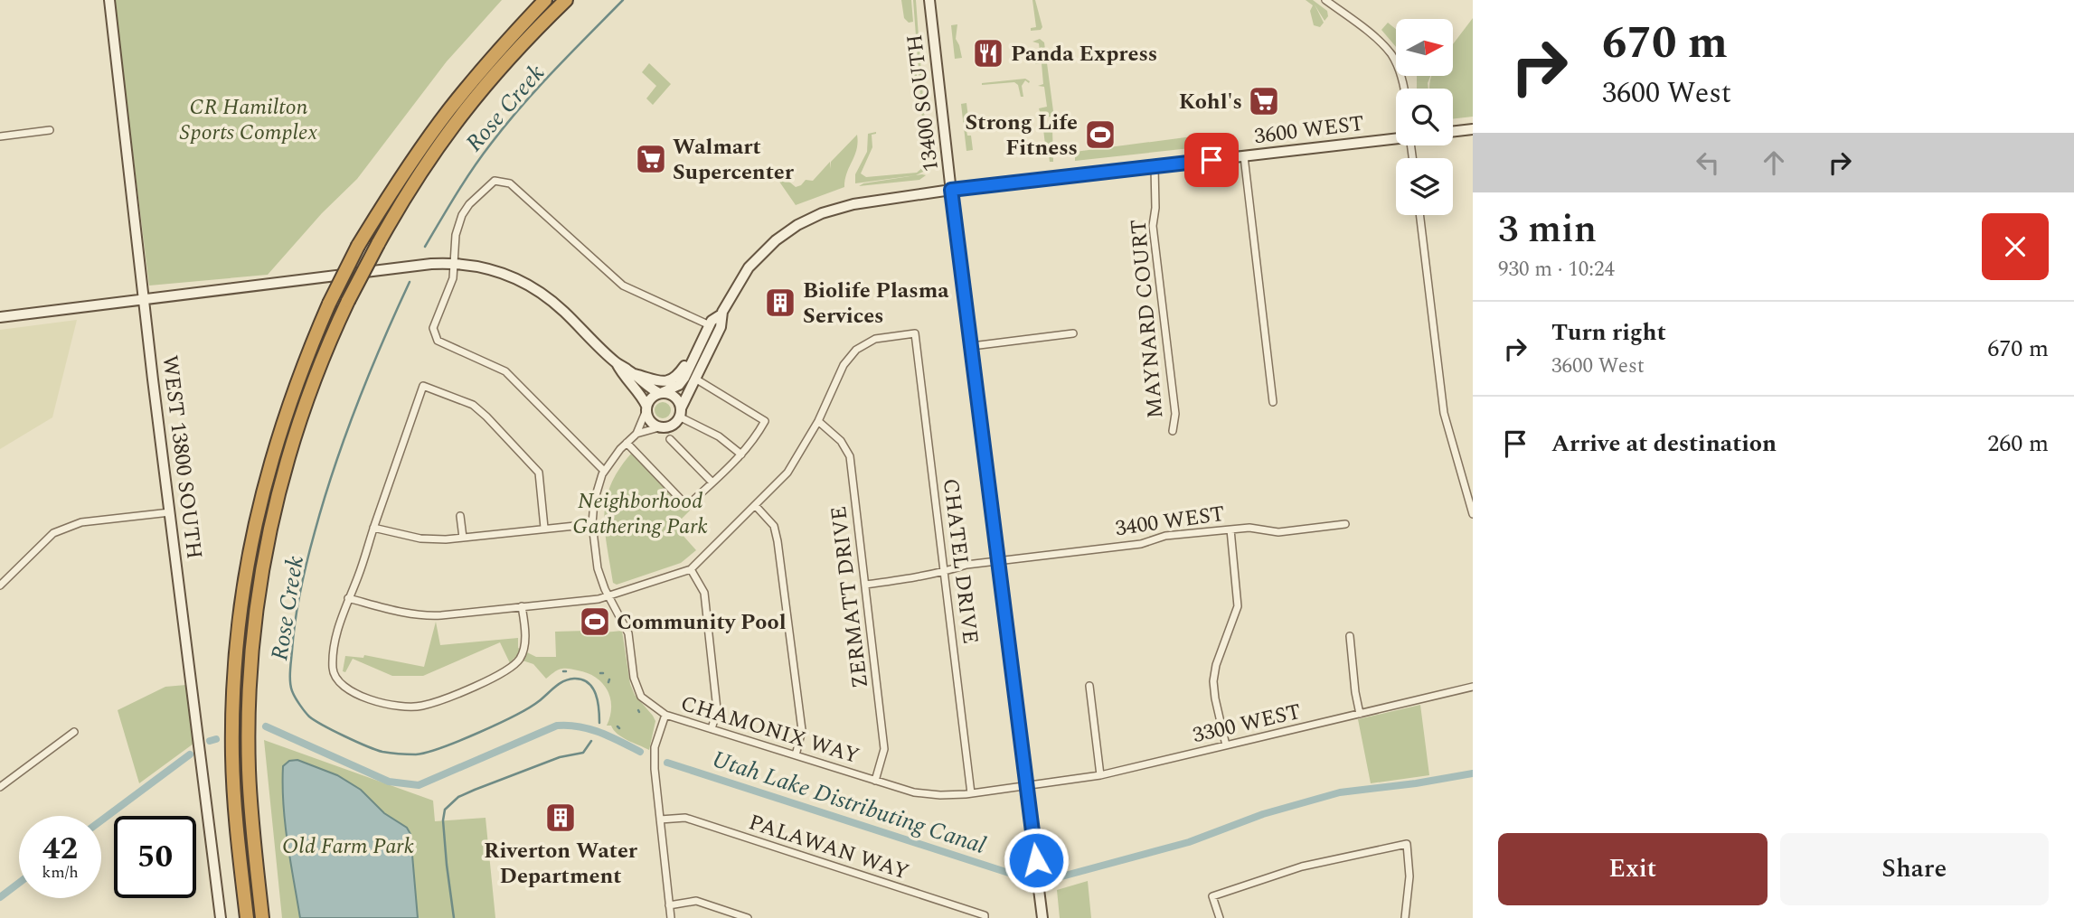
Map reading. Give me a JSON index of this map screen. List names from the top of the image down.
{
  "streets": {
    "street": [
      "13400 SOUTH",
      "3600 WEST",
      "MAYNARD COURT",
      "WEST 13800 SOUTH",
      "3400 WEST",
      "CHATEL DRIVE",
      "ZERMATT DRIVE",
      "3300 WEST",
      "CHAMONIX WAY",
      "PALAWAN WAY"
    ]
  },
  "crossings": [
    ["13400 SOUTH", "3600 WEST"],
    ["13400 SOUTH", "3400 WEST"],
    ["13400 SOUTH", "3300 WEST"],
    ["13400 SOUTH", "CHAMONIX WAY"],
    ["3600 WEST", "MAYNARD COURT"],
    ["3400 WEST", "CHATEL DRIVE"],
    ["3400 WEST", "ZERMATT DRIVE"],
    ["CHATEL DRIVE", "ZERMATT DRIVE"],
    ["CHATEL DRIVE", "CHAMONIX WAY"],
    ["ZERMATT DRIVE", "CHAMONIX WAY"],
    ["3300 WEST", "CHAMONIX WAY"]
  ],
  "water": ["Rose Creek", "Utah Lake Distributing Canal"],
  "parks": ["CR Hamilton Sports Complex", "Neighborhood Gathering Park", "Old Farm Park"],
  "places": {
    "restaurant": ["Panda Express"],
    "supermarket": ["Kohl's", "Walmart Supercenter"],
    "sports": ["Strong Life Fitness", "Community Pool"],
    "building": ["Biolife Plasma Services", "Riverton Water Department"]
  },
  "north": "right",
  "page": {
    "turn": ["670 m", "3600 West"],
    "heading": ["3 min", "930 m · 10:24"],
    "list": [
      {
        "name": "Turn right",
        "note": "3600 West",
        "value": "670 m"
      },
      {
        "name": "Arrive at destination",
        "value": "260 m"
      }
    ],
    "speed": "42 km/h",
    "limit": "50",
    "buttons": ["Exit", "Share"]
  }
}
